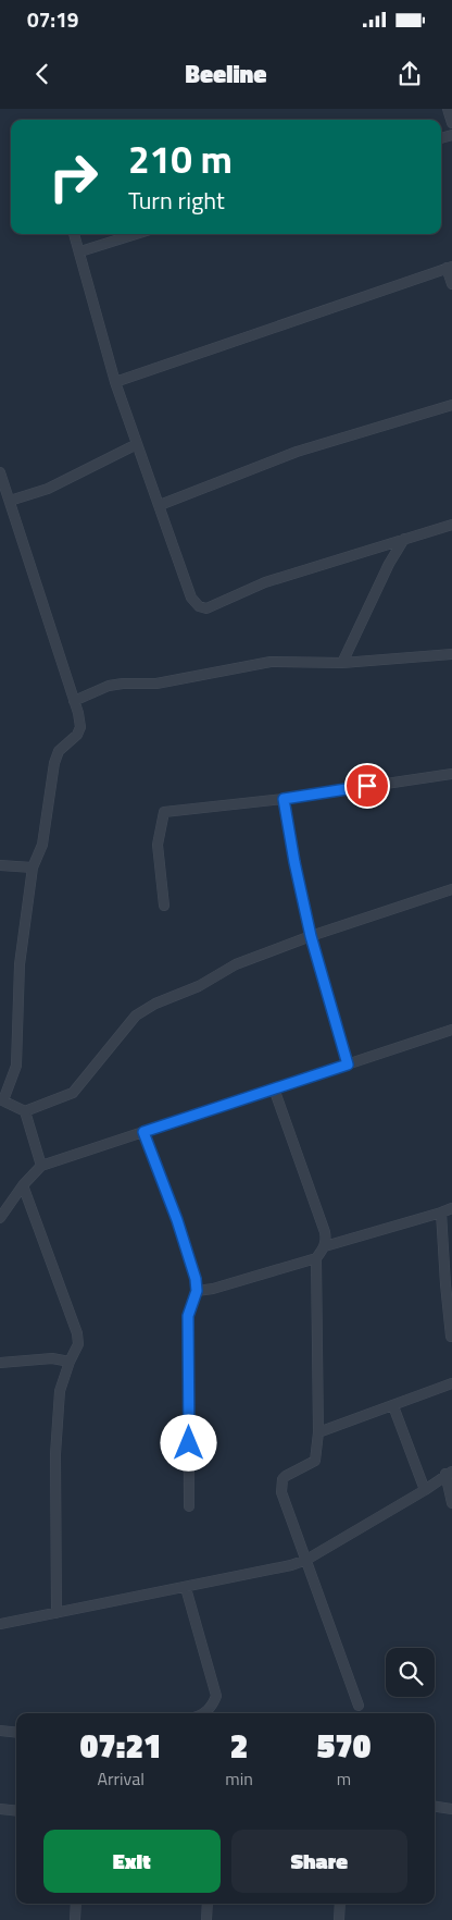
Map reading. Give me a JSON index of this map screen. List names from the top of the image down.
{
  "page": {
    "status": "07:19",
    "header": "Beeline",
    "turn": ["210 m", "Turn right"],
    "eta": [
      "07:21",
      "Arrival",
      "2",
      "min",
      "570",
      "m"
    ],
    "buttons": ["Exit", "Share"]
  }
}
